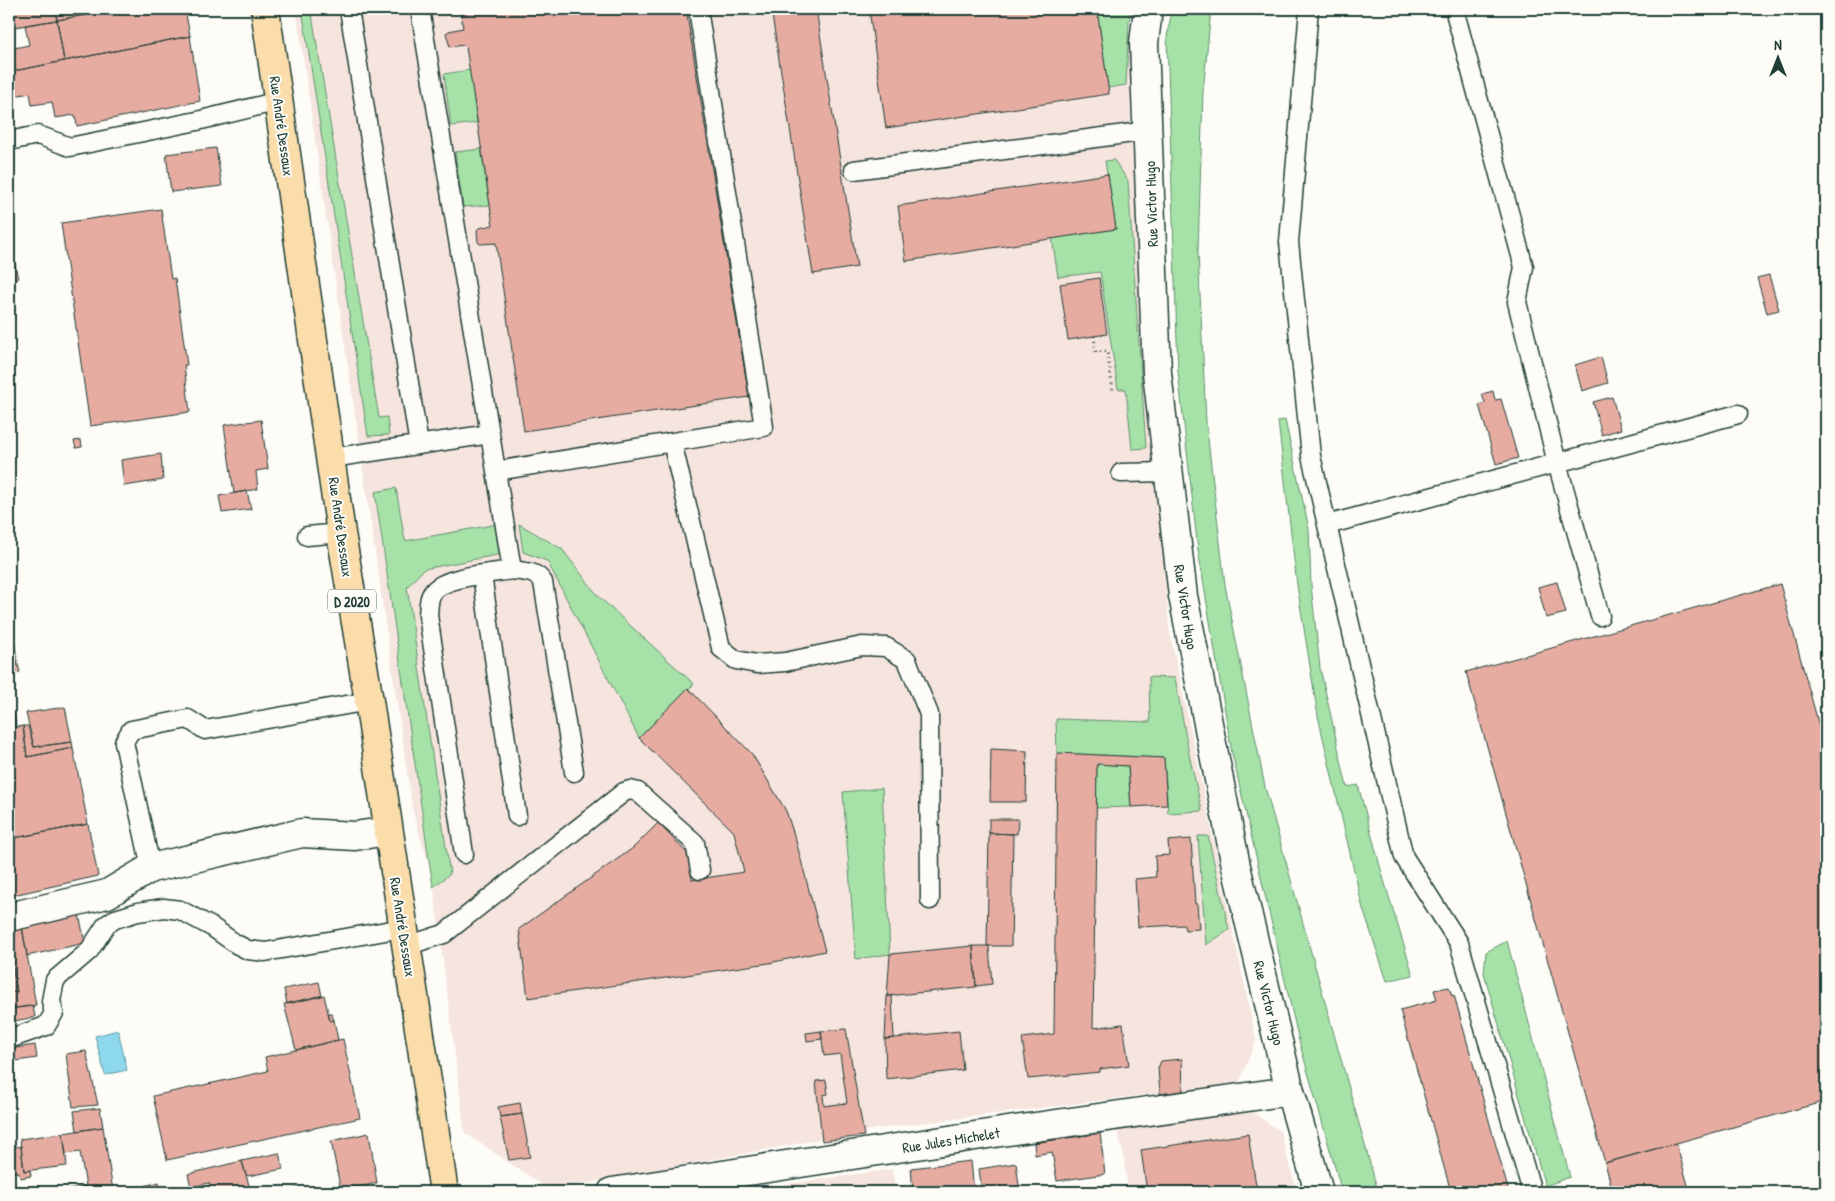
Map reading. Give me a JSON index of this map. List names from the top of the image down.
{
  "streets": {
    "main road": ["Rue André Dessaux", "D 2020"],
    "street": ["Rue Victor Hugo", "Rue Jules Michelet"]
  },
  "crossings": [
    ["Rue Victor Hugo", "Rue Jules Michelet"]
  ],
  "north": "top"
}
